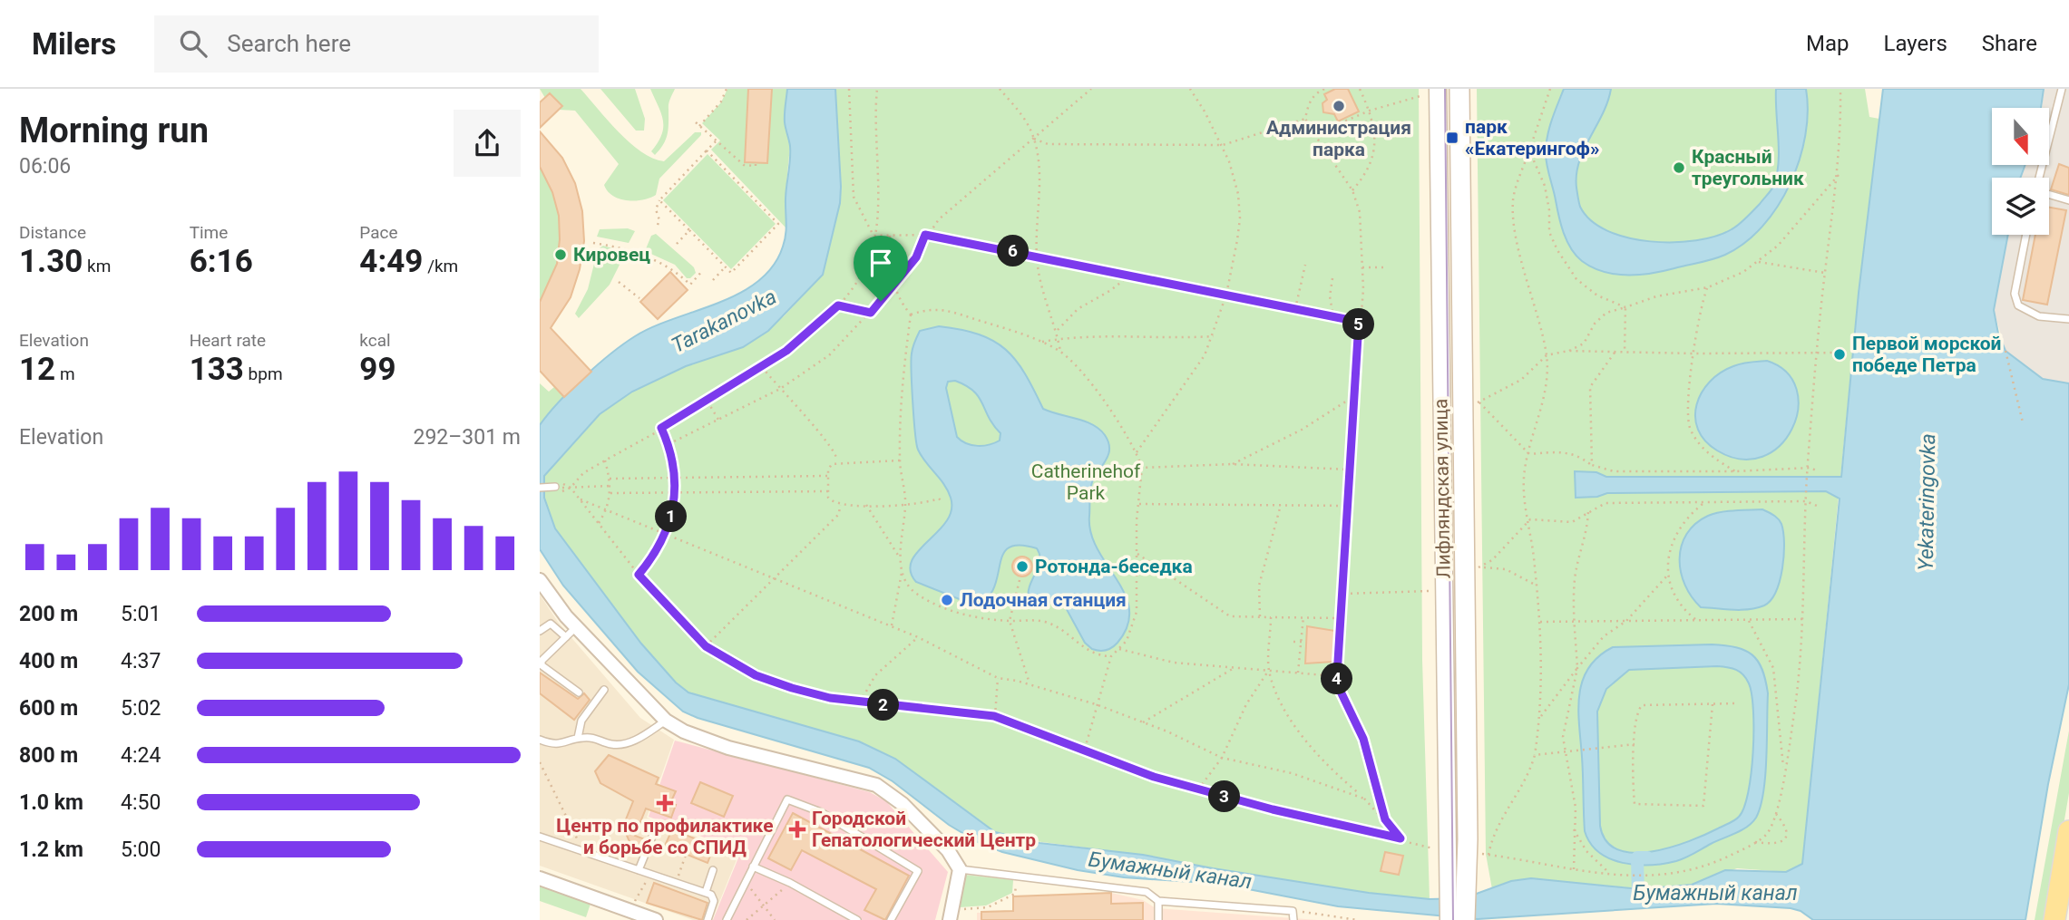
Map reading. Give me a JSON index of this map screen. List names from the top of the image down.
{
  "streets": {
    "main road": ["Лифляндская улица"]
  },
  "water": ["Tarakanovka", "Yekateringovka", "Бумажный канал"],
  "parks": ["Catherinehof Park"],
  "places": {
    "other": [
      "Администрация парка",
      "Красный треугольник",
      "Кировец",
      "Первой морской победе Петра",
      "Ротонда-беседка",
      "Лодочная станция"
    ],
    "transit": ["парк «Екатерингоф»"],
    "health": ["Центр по профилактике и борьбе со СПИД", "Городской Гепатологический Центр"]
  },
  "north": "bottom",
  "page": {
    "header": "Milers",
    "search": "Search here",
    "nav": ["Map", "Layers", "Share"],
    "heading": ["Morning run", "06:06"],
    "stats": [
      ["Distance", "1.30 km"],
      ["Time", "6:16"],
      ["Pace", "4:49 /km"],
      ["Elevation", "12 m"],
      ["Heart rate", "133 bpm"],
      ["kcal", "99"]
    ],
    "pins": [
      "6",
      "5",
      "1",
      "4",
      "2",
      "3"
    ],
    "chart": ["Elevation", "292–301 m"],
    "list": [
      {
        "name": "200 m",
        "note": "5:01"
      },
      {
        "name": "400 m",
        "note": "4:37"
      },
      {
        "name": "600 m",
        "note": "5:02"
      },
      {
        "name": "800 m",
        "note": "4:24"
      },
      {
        "name": "1.0 km",
        "note": "4:50"
      },
      {
        "name": "1.2 km",
        "note": "5:00"
      }
    ]
  }
}
